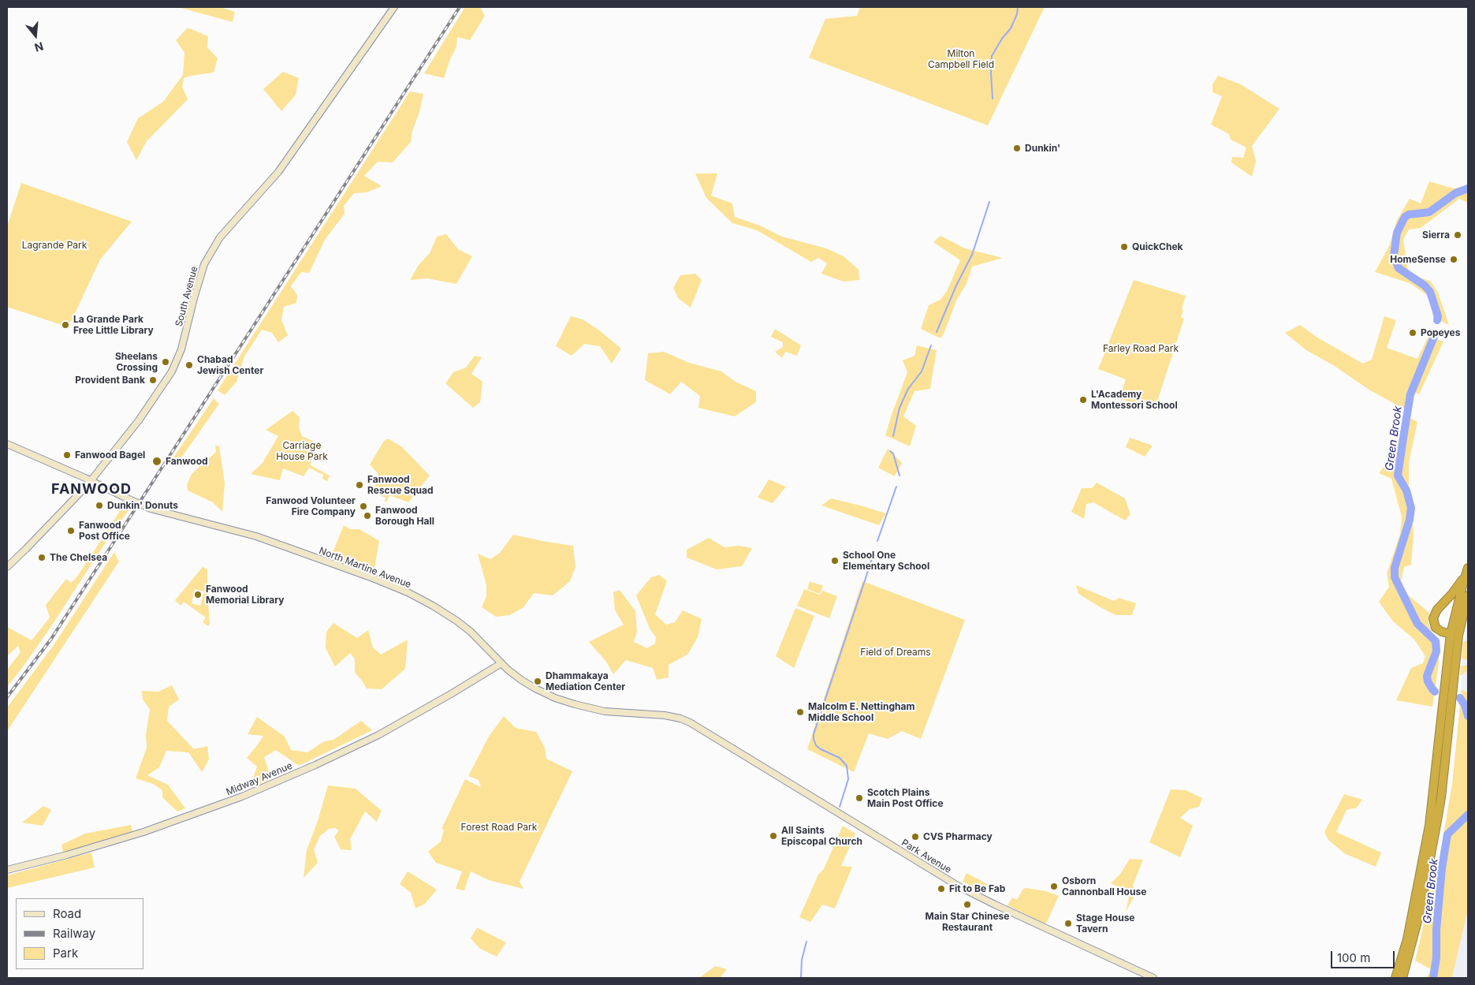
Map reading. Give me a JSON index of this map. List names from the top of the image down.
{
  "streets": {
    "main road": [
      "South Avenue",
      "North Martine Avenue",
      "Midway Avenue",
      "Park Avenue"
    ]
  },
  "crossings": [
    ["South Avenue", "North Martine Avenue"],
    ["North Martine Avenue", "Midway Avenue"],
    ["North Martine Avenue", "Park Avenue"]
  ],
  "districts": ["FANWOOD"],
  "water": ["Green Brook"],
  "parks": [
    "Milton Campbell Field",
    "Lagrande Park",
    "Farley Road Park",
    "Carriage House Park",
    "Field of Dreams",
    "Forest Road Park"
  ],
  "places": [
    "Dunkin'",
    "Sierra",
    "QuickChek",
    "HomeSense",
    "La Grande Park Free Little Library",
    "Popeyes",
    "Sheelans Crossing",
    "Chabad Jewish Center",
    "Provident Bank",
    "L'Academy Montessori School",
    "Fanwood Bagel",
    "Fanwood",
    "Fanwood Rescue Squad",
    "Dunkin' Donuts",
    "Fanwood Volunteer Fire Company",
    "Fanwood Borough Hall",
    "Fanwood Post Office",
    "The Chelsea",
    "School One Elementary School",
    "Fanwood Memorial Library",
    "Dhammakaya Mediation Center",
    "Malcolm E. Nettingham Middle School",
    "Scotch Plains Main Post Office",
    "All Saints Episcopal Church",
    "CVS Pharmacy",
    "Osborn Cannonball House",
    "Fit to Be Fab",
    "Main Star Chinese Restaurant",
    "Stage House Tavern"
  ],
  "legend": ["Road", "Railway", "Park"],
  "scale_bar": "100 m",
  "north": "bottom"
}
